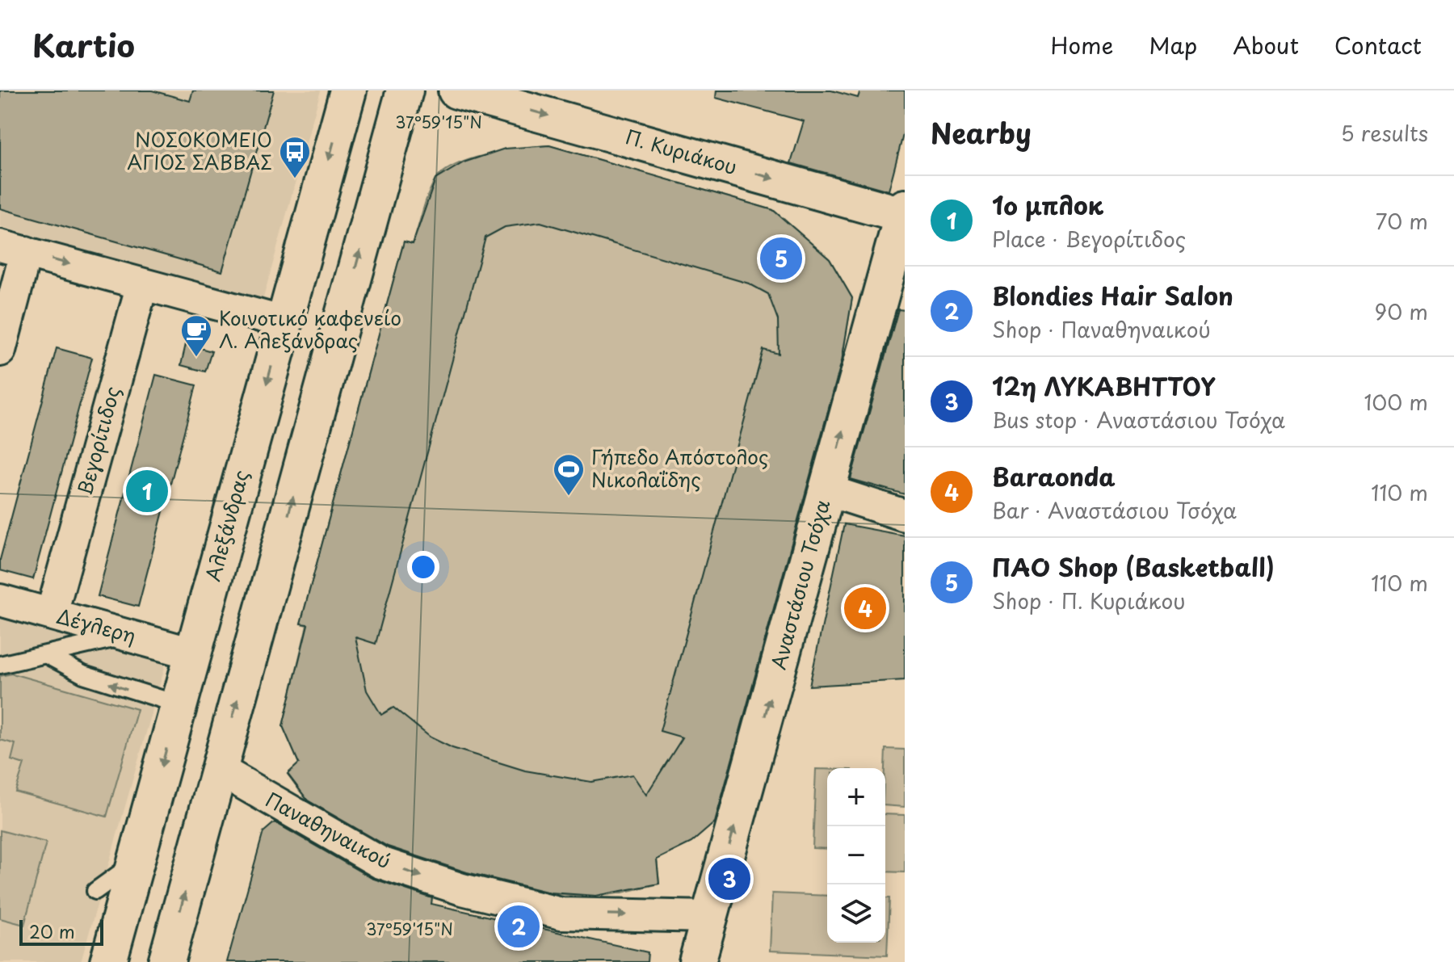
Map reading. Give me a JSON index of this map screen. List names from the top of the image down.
{
  "streets": {
    "main road": ["Π. Κυριάκου", "Αλεξάνδρας", "Αναστάσιου Τσόχα"],
    "street": ["Βεγορίτιδος", "Δέγλερη", "Παναθηναικού"]
  },
  "crossings": [
    ["Π. Κυριάκου", "Αναστάσιου Τσόχα"],
    ["Αλεξάνδρας", "Δέγλερη"],
    ["Αναστάσιου Τσόχα", "Παναθηναικού"]
  ],
  "one_way": ["Π. Κυριάκου", "Αναστάσιου Τσόχα", "Παναθηναικού"],
  "places": {
    "bus stop": ["ΝΟΣΟΚΟΜΕΙΟ ΑΓΙΟΣ ΣΑΒΒΑΣ"],
    "cafe": ["Κοινοτικό καφενείο Λ. Αλεξάνδρας"],
    "sports": ["Γήπεδο Απόστολος Νικολαΐδης"]
  },
  "scale_bar": "20 m",
  "page": {
    "header": "Kartio",
    "nav": [
      "Home",
      "Map",
      "About",
      "Contact"
    ],
    "heading": ["Nearby", "5 results"],
    "list": [
      {
        "mark": "1",
        "name": "1ο μπλοκ",
        "note": "Place · Βεγορίτιδος",
        "value": "70 m"
      },
      {
        "mark": "2",
        "name": "Blondies Hair Salon",
        "note": "Shop · Παναθηναικού",
        "value": "90 m"
      },
      {
        "mark": "3",
        "name": "12η ΛΥΚΑΒΗΤΤΟΥ",
        "note": "Bus stop · Αναστάσιου Τσόχα",
        "value": "100 m"
      },
      {
        "mark": "4",
        "name": "Baraonda",
        "note": "Bar · Αναστάσιου Τσόχα",
        "value": "110 m"
      },
      {
        "mark": "5",
        "name": "ΠΑΟ Shop (Basketball)",
        "note": "Shop · Π. Κυριάκου",
        "value": "110 m"
      }
    ],
    "pins": [
      "5",
      "1",
      "4",
      "3",
      "2"
    ],
    "map_buttons": ["+", "−"],
    "scale": "20 m"
  },
  "coordinates": ["37°59'15\"N"]
}
